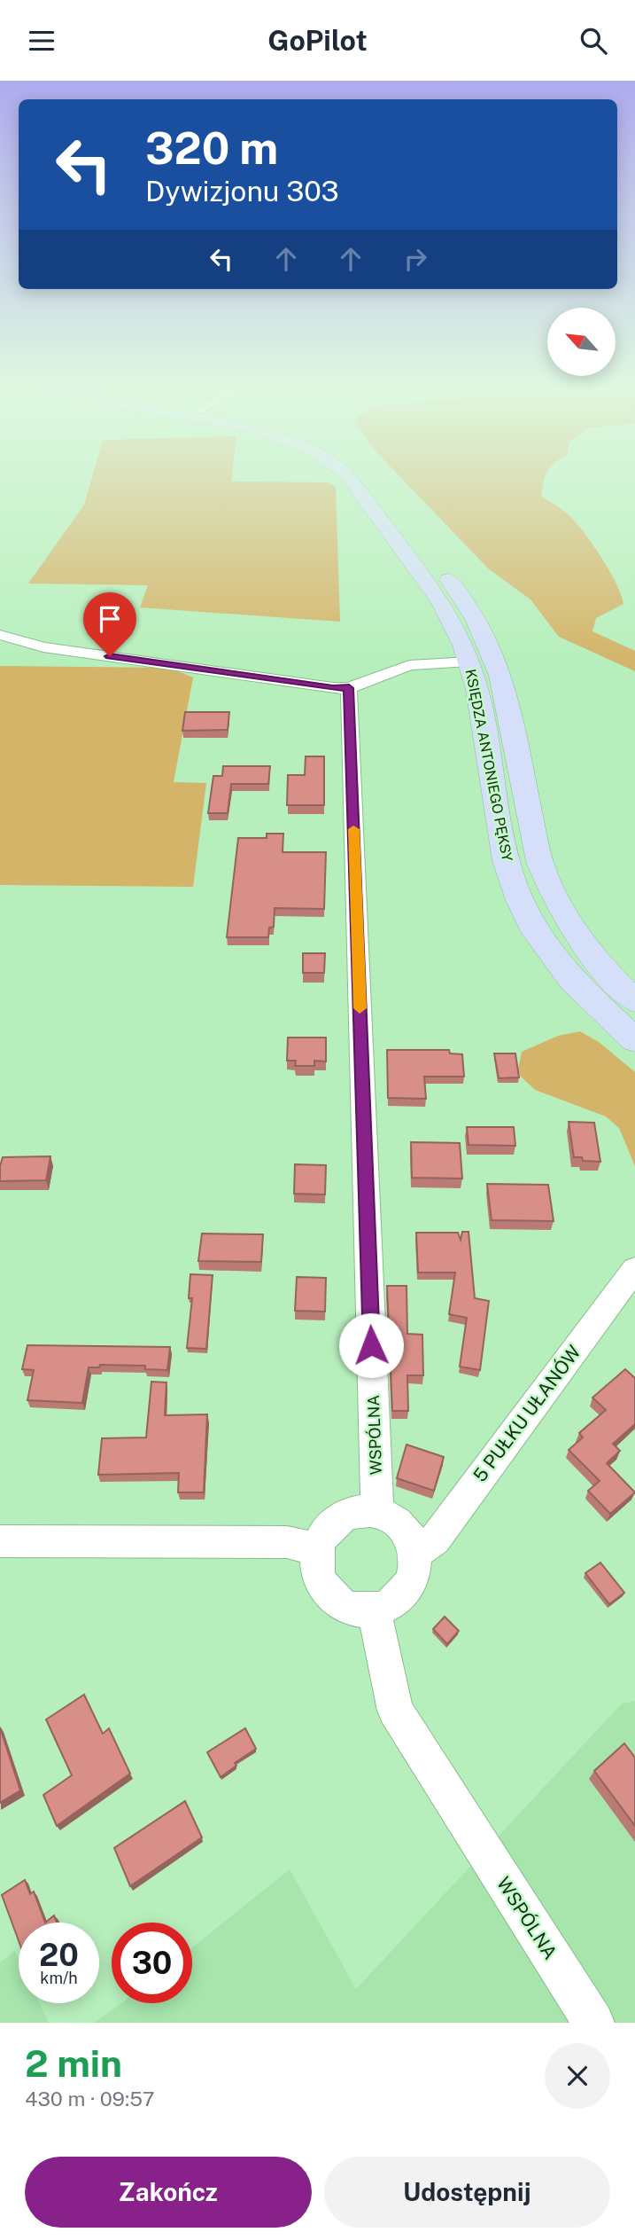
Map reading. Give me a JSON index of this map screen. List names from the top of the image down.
{
  "streets": {
    "main road": ["KSIĘDZA ANTONIEGO PĘKSY"],
    "street": ["5 PUŁKU UŁANÓW", "WSPÓLNA"]
  },
  "crossings": [
    ["5 PUŁKU UŁANÓW", "WSPÓLNA"]
  ],
  "north": "top left",
  "page": {
    "header": "GoPilot",
    "turn": ["320 m", "Dywizjonu 303"],
    "speed": "20 km/h",
    "limit": "30",
    "heading": ["2 min", "430 m · 09:57"],
    "buttons": ["Zakończ", "Udostępnij"]
  }
}
